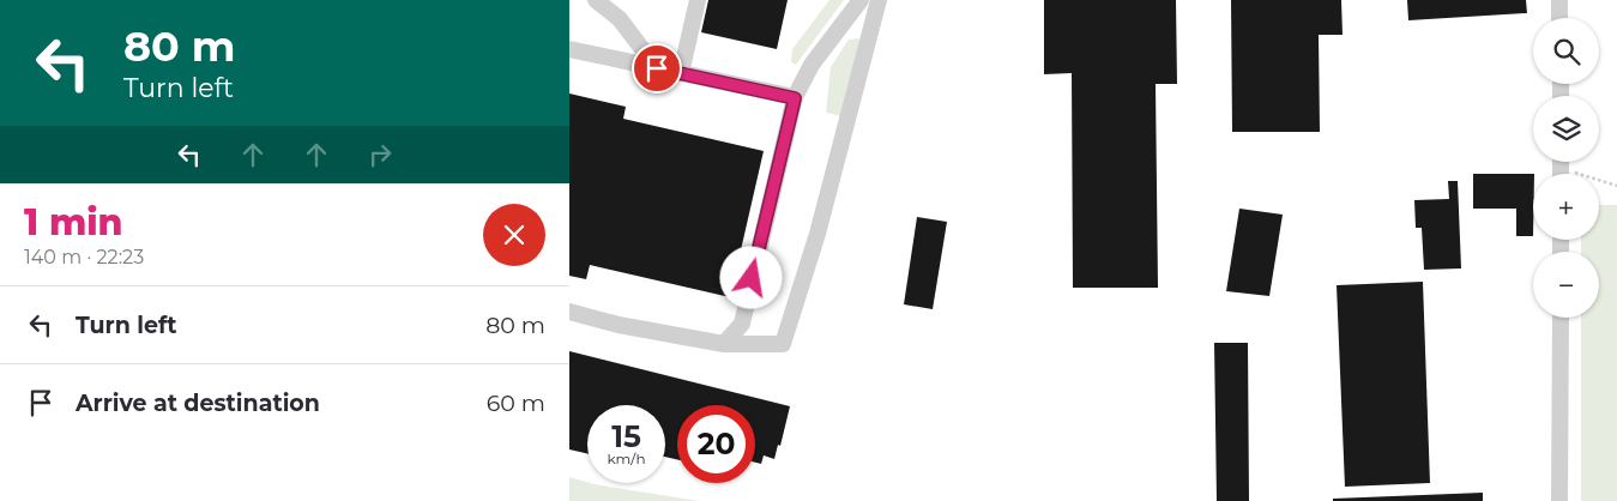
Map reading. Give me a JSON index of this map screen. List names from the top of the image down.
{
  "page": {
    "turn": ["80 m", "Turn left"],
    "map_buttons": ["+", "−"],
    "heading": ["1 min", "140 m · 22:23"],
    "list": [
      {
        "name": "Turn left",
        "value": "80 m"
      },
      {
        "name": "Arrive at destination",
        "value": "60 m"
      }
    ],
    "speed": "15 km/h",
    "limit": "20"
  }
}
